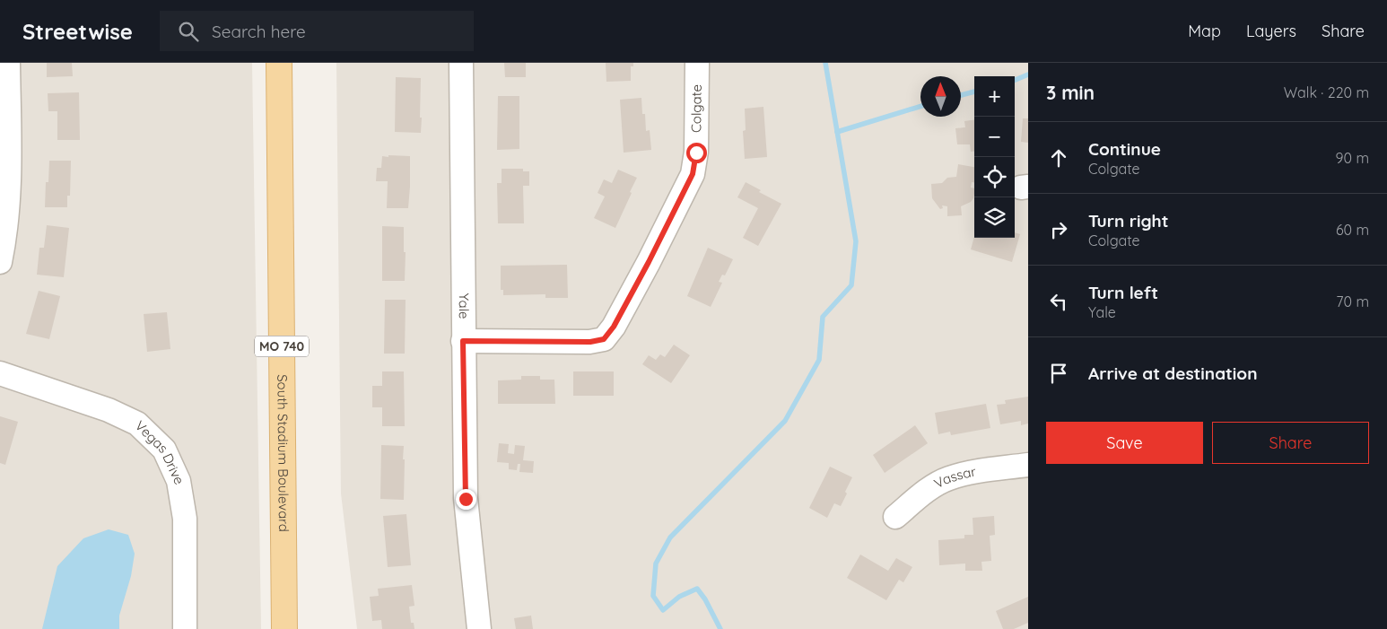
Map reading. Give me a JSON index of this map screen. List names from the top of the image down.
{
  "streets": {
    "main road": ["MO 740", "South Stadium Boulevard"],
    "street": [
      "Colgate",
      "Yale",
      "Vegas Drive",
      "Vassar"
    ]
  },
  "crossings": [
    ["Colgate", "Yale"]
  ],
  "north": "top",
  "page": {
    "header": "Streetwise",
    "search": "Search here",
    "nav": ["Map", "Layers", "Share"],
    "heading": ["3 min", "Walk · 220 m"],
    "map_buttons": ["+", "−"],
    "list": [
      ["Continue", "Colgate", "90 m"],
      ["Turn right", "Colgate", "60 m"],
      ["Turn left", "Yale", "70 m"],
      "Arrive at destination"
    ],
    "buttons": ["Save", "Share"]
  }
}
